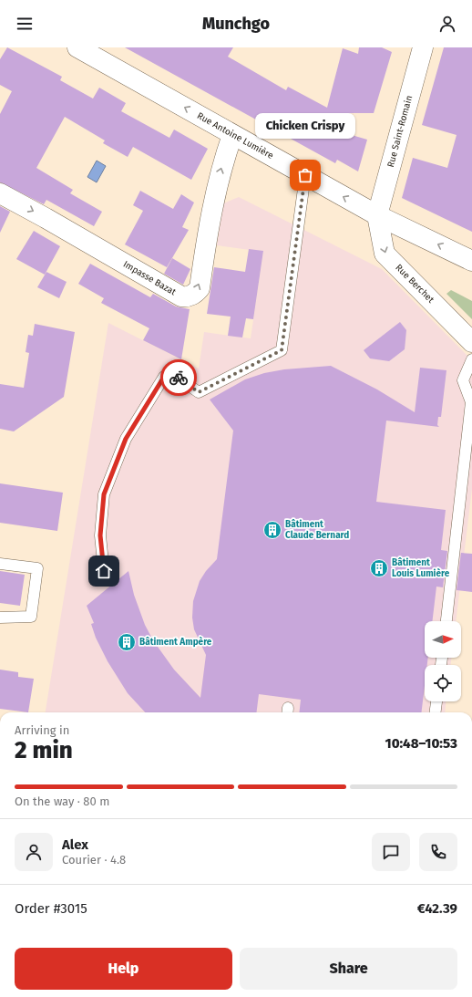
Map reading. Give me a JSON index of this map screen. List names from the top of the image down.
{
  "streets": {
    "street": [
      "Rue Saint-Romain",
      "Rue Antoine Lumière",
      "Impasse Bazat",
      "Rue Berchet"
    ]
  },
  "crossings": [
    ["Rue Saint-Romain", "Rue Antoine Lumière"],
    ["Rue Saint-Romain", "Rue Berchet"],
    ["Rue Antoine Lumière", "Impasse Bazat"],
    ["Rue Antoine Lumière", "Rue Berchet"]
  ],
  "one_way": ["Rue Antoine Lumière", "Rue Berchet"],
  "places": {
    "other": ["Chicken Crispy"],
    "building": ["Bâtiment Claude Bernard", "Bâtiment Louis Lumière", "Bâtiment Ampère"]
  },
  "north": "right",
  "page": {
    "header": "Munchgo",
    "bubble": "Chicken Crispy",
    "heading": ["2 min", "Arriving in", "10:48–10:53"],
    "panel": [
      "Alex",
      "Courier · 4.8",
      "Order #3015",
      "€42.39"
    ],
    "bar": "On the way · 80 m",
    "buttons": ["Help", "Share"]
  }
}
